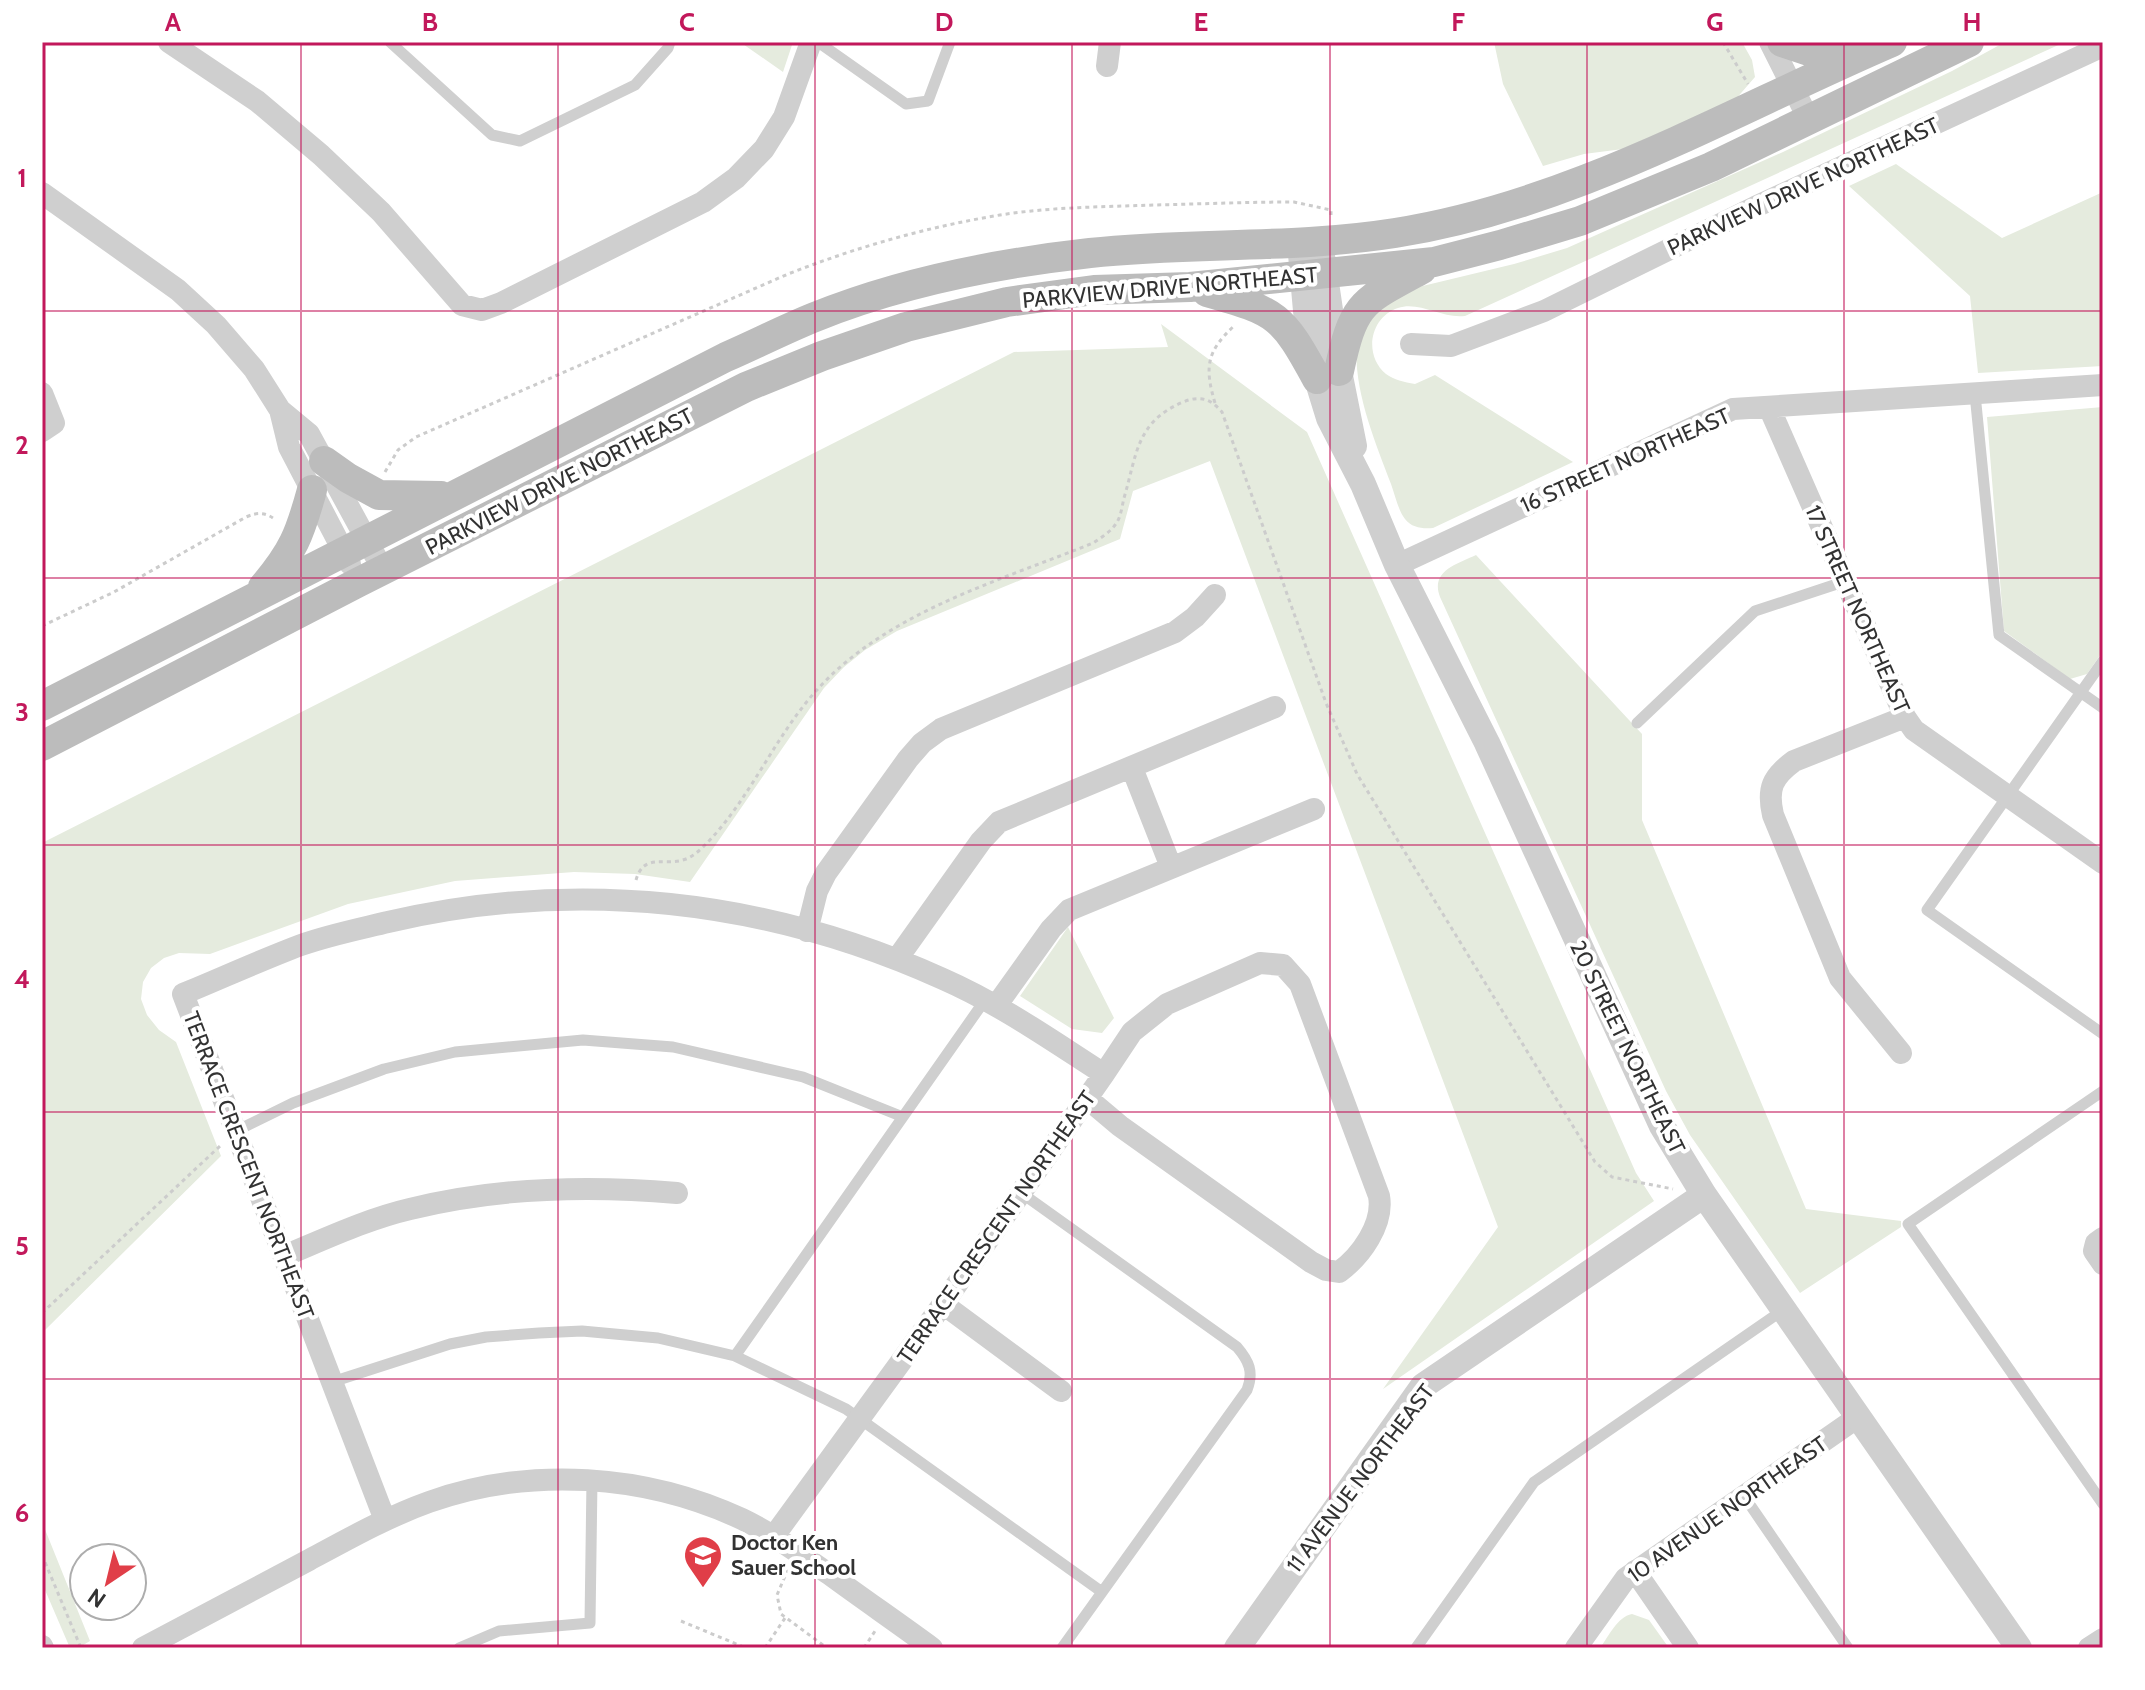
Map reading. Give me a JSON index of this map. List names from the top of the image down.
{
  "streets": {
    "main road": ["PARKVIEW DRIVE NORTHEAST"],
    "street": [
      "16 STREET NORTHEAST",
      "17 STREET NORTHEAST",
      "20 STREET NORTHEAST",
      "TERRACE CRESCENT NORTHEAST",
      "11 AVENUE NORTHEAST",
      "10 AVENUE NORTHEAST"
    ]
  },
  "crossings": [
    ["PARKVIEW DRIVE NORTHEAST", "20 STREET NORTHEAST"],
    ["16 STREET NORTHEAST", "17 STREET NORTHEAST"],
    ["16 STREET NORTHEAST", "20 STREET NORTHEAST"],
    ["20 STREET NORTHEAST", "11 AVENUE NORTHEAST"],
    ["20 STREET NORTHEAST", "10 AVENUE NORTHEAST"]
  ],
  "places": {
    "school or university": ["Doctor Ken Sauer School"]
  },
  "north": "bottom left",
  "grid": {
    "columns": [
      "A",
      "B",
      "C",
      "D",
      "E",
      "F",
      "G",
      "H"
    ],
    "rows": [
      "1",
      "2",
      "3",
      "4",
      "5",
      "6"
    ]
  }
}
